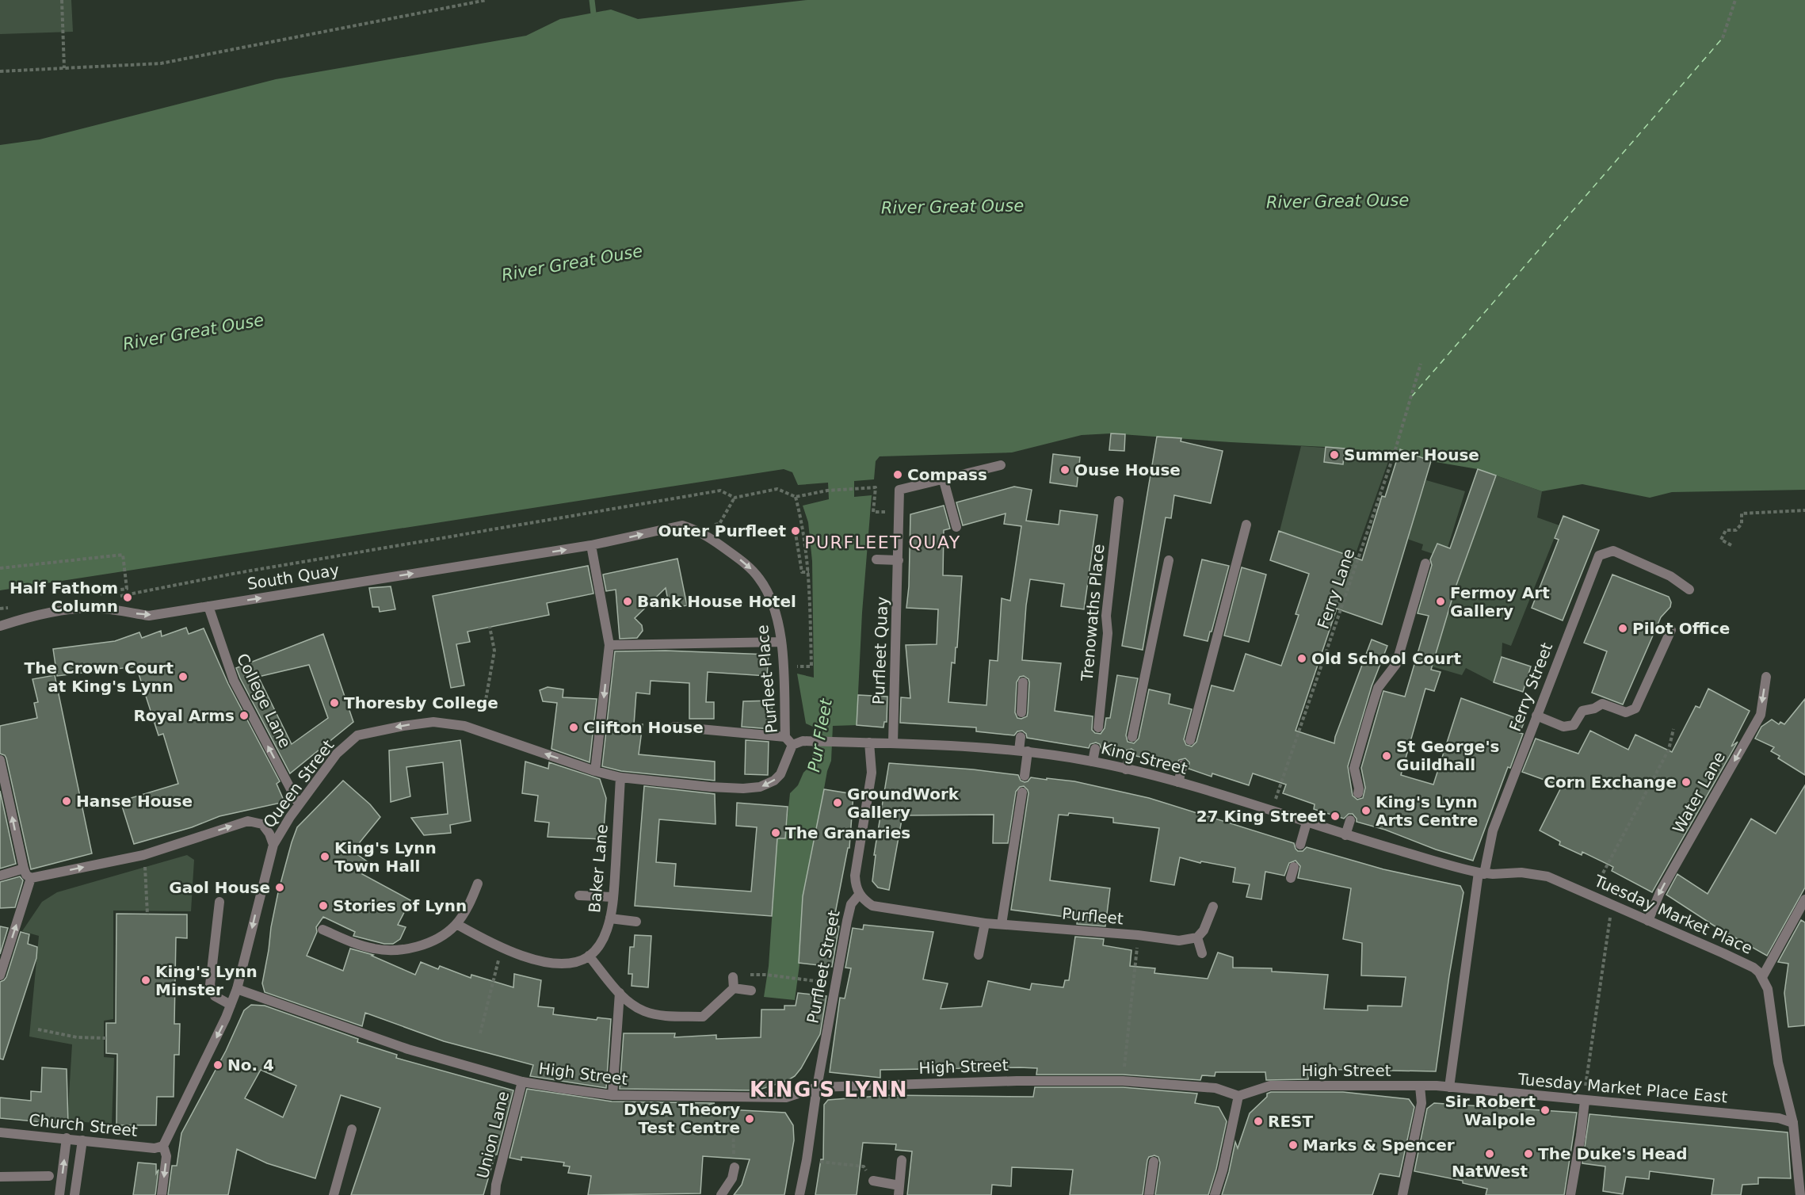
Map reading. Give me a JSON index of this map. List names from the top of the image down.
{
  "streets": {
    "street": [
      "South Quay",
      "Trenowaths Place",
      "Purfleet Quay",
      "Purfleet Place",
      "Ferry Street",
      "College Lane",
      "King Street",
      "Queen Street",
      "Water Lane",
      "Baker Lane",
      "Tuesday Market Place",
      "Purfleet",
      "Purfleet Street",
      "High Street",
      "Tuesday Market Place East",
      "Church Street",
      "Union Lane"
    ],
    "path": ["Ferry Lane"]
  },
  "crossings": [
    ["South Quay", "Purfleet Place"],
    ["South Quay", "College Lane"],
    ["Ferry Lane", "King Street"],
    ["Purfleet Quay", "King Street"],
    ["Purfleet Place", "King Street"],
    ["Purfleet Place", "Queen Street"],
    ["Purfleet Place", "Baker Lane"],
    ["Ferry Street", "King Street"],
    ["Ferry Street", "Tuesday Market Place"],
    ["Ferry Street", "High Street"],
    ["Ferry Street", "Tuesday Market Place East"],
    ["College Lane", "Queen Street"],
    ["King Street", "Tuesday Market Place"],
    ["Queen Street", "High Street"],
    ["Queen Street", "Church Street"],
    ["Water Lane", "Tuesday Market Place"],
    ["Purfleet", "Purfleet Street"],
    ["Purfleet Street", "High Street"],
    ["High Street", "Tuesday Market Place East"],
    ["High Street", "Union Lane"]
  ],
  "one_way": ["South Quay", "College Lane", "Water Lane"],
  "districts": ["PURFLEET QUAY", "KING'S LYNN"],
  "water": ["River Great Ouse", "Pur Fleet"],
  "places": [
    "Summer House",
    "Ouse House",
    "Compass",
    "Outer Purfleet",
    "Half Fathom Column",
    "Bank House Hotel",
    "Fermoy Art Gallery",
    "Pilot Office",
    "Old School Court",
    "The Crown Court at King's Lynn",
    "Thoresby College",
    "Royal Arms",
    "Clifton House",
    "St George's Guildhall",
    "Corn Exchange",
    "Hanse House",
    "GroundWork Gallery",
    "King's Lynn Arts Centre",
    "27 King Street",
    "The Granaries",
    "King's Lynn Town Hall",
    "Gaol House",
    "Stories of Lynn",
    "King's Lynn Minster",
    "No. 4",
    "Sir Robert Walpole",
    "DVSA Theory Test Centre",
    "REST",
    "Marks & Spencer",
    "NatWest",
    "The Duke's Head"
  ]
}
